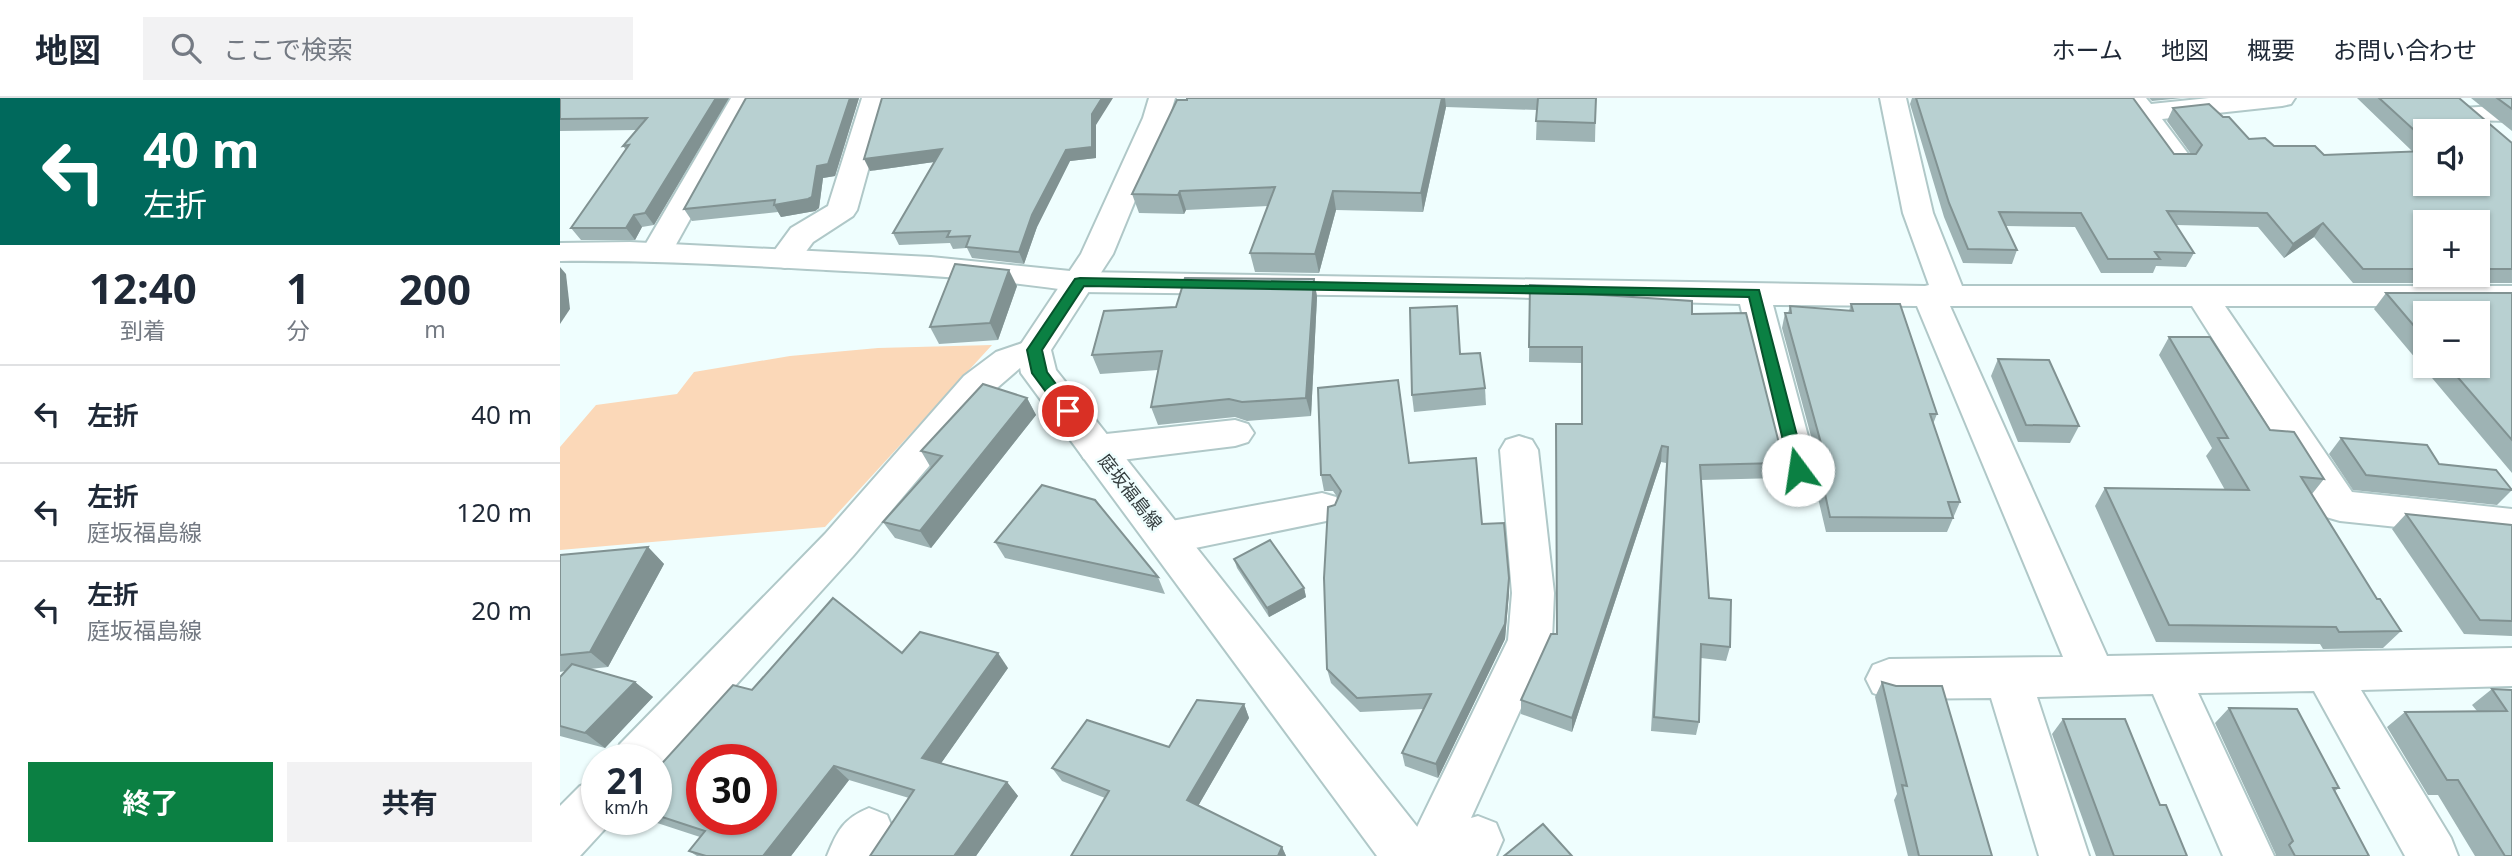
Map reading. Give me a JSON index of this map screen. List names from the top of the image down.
{
  "streets": {
    "street": ["庭坂福島線"]
  },
  "page": {
    "header": "地図",
    "search": "ここで検索",
    "nav": [
      "ホーム",
      "地図",
      "概要",
      "お問い合わせ"
    ],
    "turn": ["40 m", "左折"],
    "map_buttons": ["+", "−"],
    "eta": [
      "12:40",
      "到着",
      "1",
      "分",
      "200",
      "m"
    ],
    "list": [
      {
        "name": "左折",
        "value": "40 m"
      },
      {
        "name": "左折",
        "note": "庭坂福島線",
        "value": "120 m"
      },
      {
        "name": "左折",
        "note": "庭坂福島線",
        "value": "20 m"
      }
    ],
    "speed": "21 km/h",
    "limit": "30",
    "buttons": ["終了", "共有"]
  }
}
